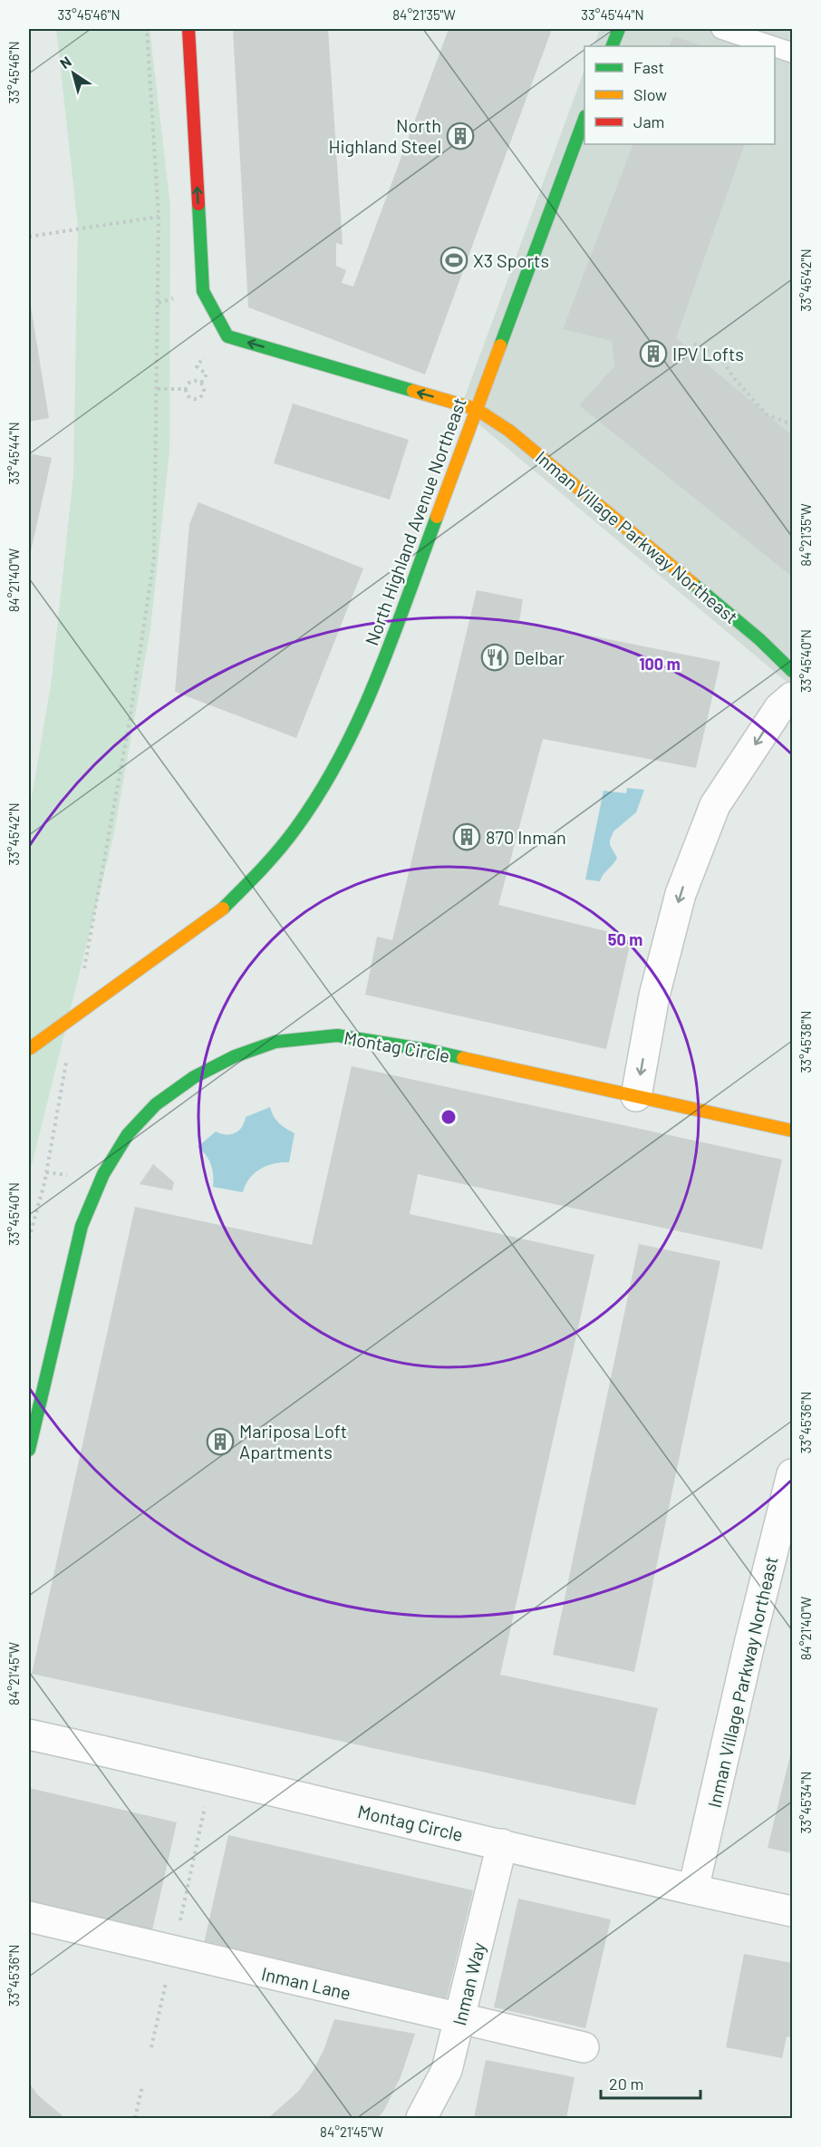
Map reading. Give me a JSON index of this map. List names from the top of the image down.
{
  "streets": {
    "street": [
      "North Highland Avenue Northeast",
      "Inman Village Parkway Northeast",
      "Montag Circle",
      "Inman Lane",
      "Inman Way"
    ]
  },
  "crossings": [
    ["North Highland Avenue Northeast", "Inman Village Parkway Northeast"],
    ["Inman Village Parkway Northeast", "Montag Circle"],
    ["Montag Circle", "Inman Way"],
    ["Inman Lane", "Inman Way"]
  ],
  "places": {
    "building": [
      "North Highland Steel",
      "IPV Lofts",
      "870 Inman",
      "Mariposa Loft Apartments"
    ],
    "sports": ["X3 Sports"],
    "restaurant": ["Delbar"]
  },
  "legend": ["Fast", "Slow", "Jam"],
  "scale_bar": "20 m",
  "north": "top left",
  "coordinates": [
    "33°45'46\"N",
    "84°21'35\"W",
    "33°45'44\"N",
    "33°45'42\"N",
    "84°21'40\"W",
    "33°45'40\"N",
    "33°45'38\"N",
    "33°45'36\"N",
    "84°21'45\"W",
    "33°45'34\"N"
  ],
  "rings": ["100 m", "50 m"]
}
